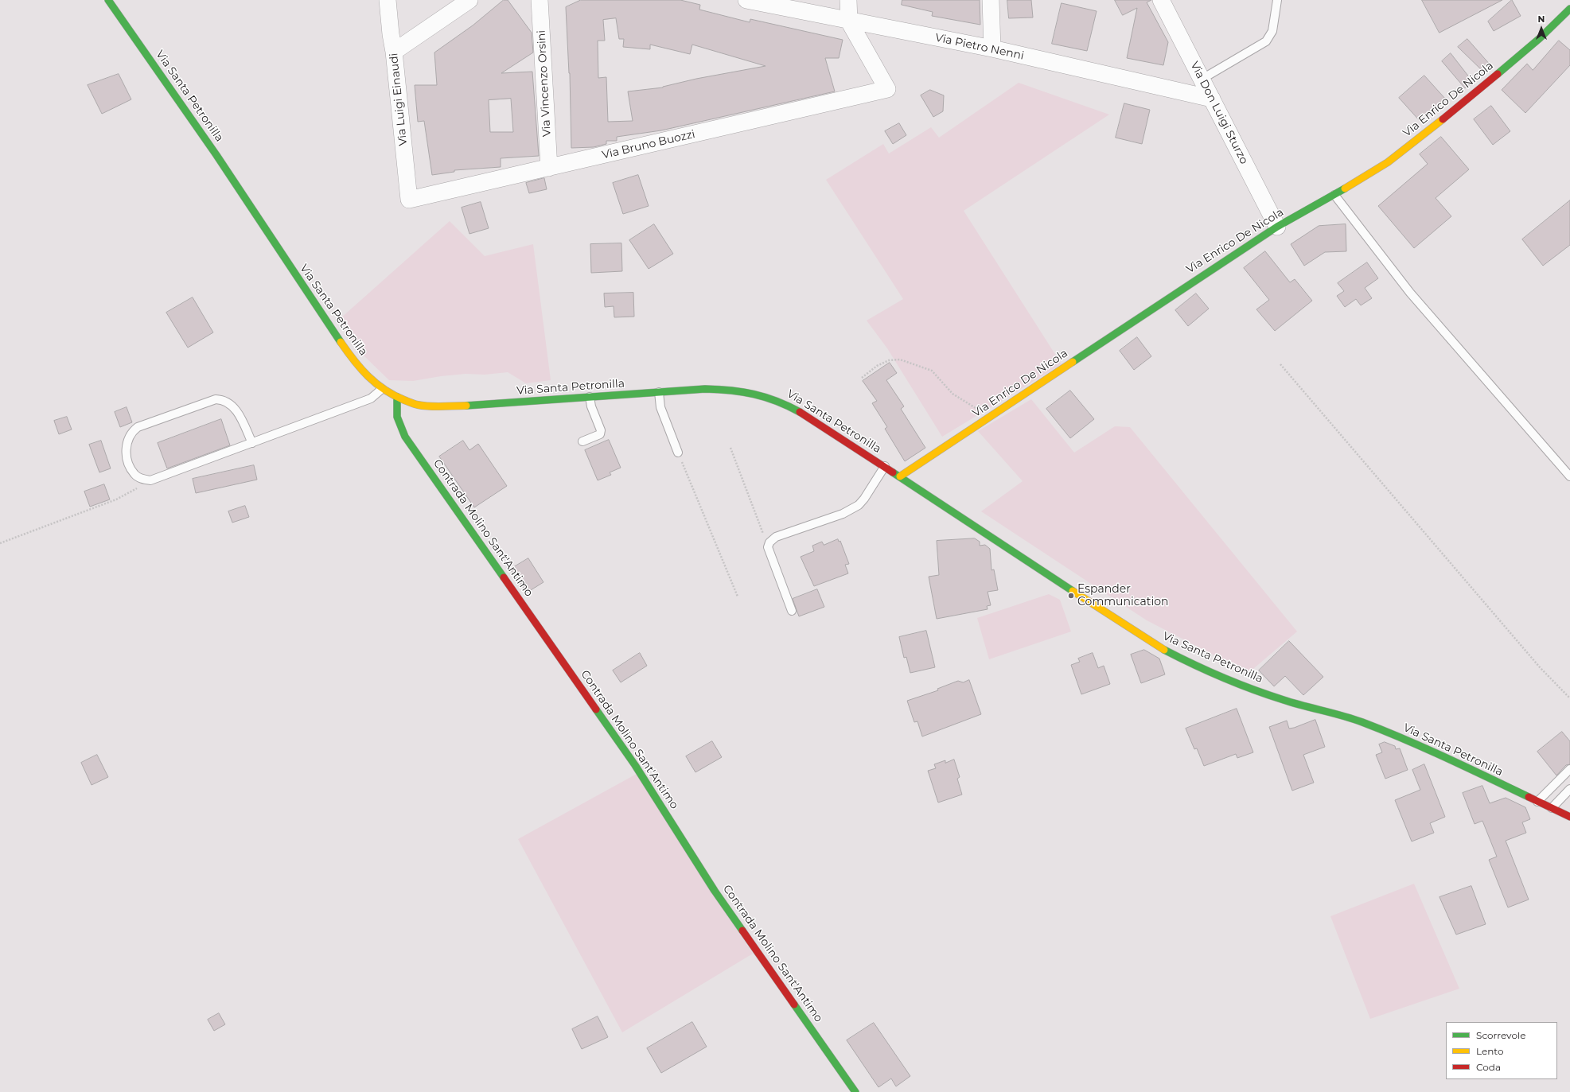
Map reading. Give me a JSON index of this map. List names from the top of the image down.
{
  "streets": {
    "street": [
      "Via Pietro Nenni",
      "Via Vincenzo Orsini",
      "Via Santa Petronilla",
      "Via Luigi Einaudi",
      "Via Enrico De Nicola",
      "Via Don Luigi Sturzo",
      "Via Bruno Buozzi",
      "Contrada Molino Sant'Antimo"
    ]
  },
  "crossings": [
    ["Via Pietro Nenni", "Via Don Luigi Sturzo"],
    ["Via Pietro Nenni", "Via Bruno Buozzi"],
    ["Via Vincenzo Orsini", "Via Bruno Buozzi"],
    ["Via Santa Petronilla", "Via Enrico De Nicola"],
    ["Via Santa Petronilla", "Contrada Molino Sant'Antimo"],
    ["Via Luigi Einaudi", "Via Bruno Buozzi"],
    ["Via Enrico De Nicola", "Via Don Luigi Sturzo"]
  ],
  "places": ["Espander Communication"],
  "legend": ["Scorrevole", "Lento", "Coda"],
  "north": "top"
}
